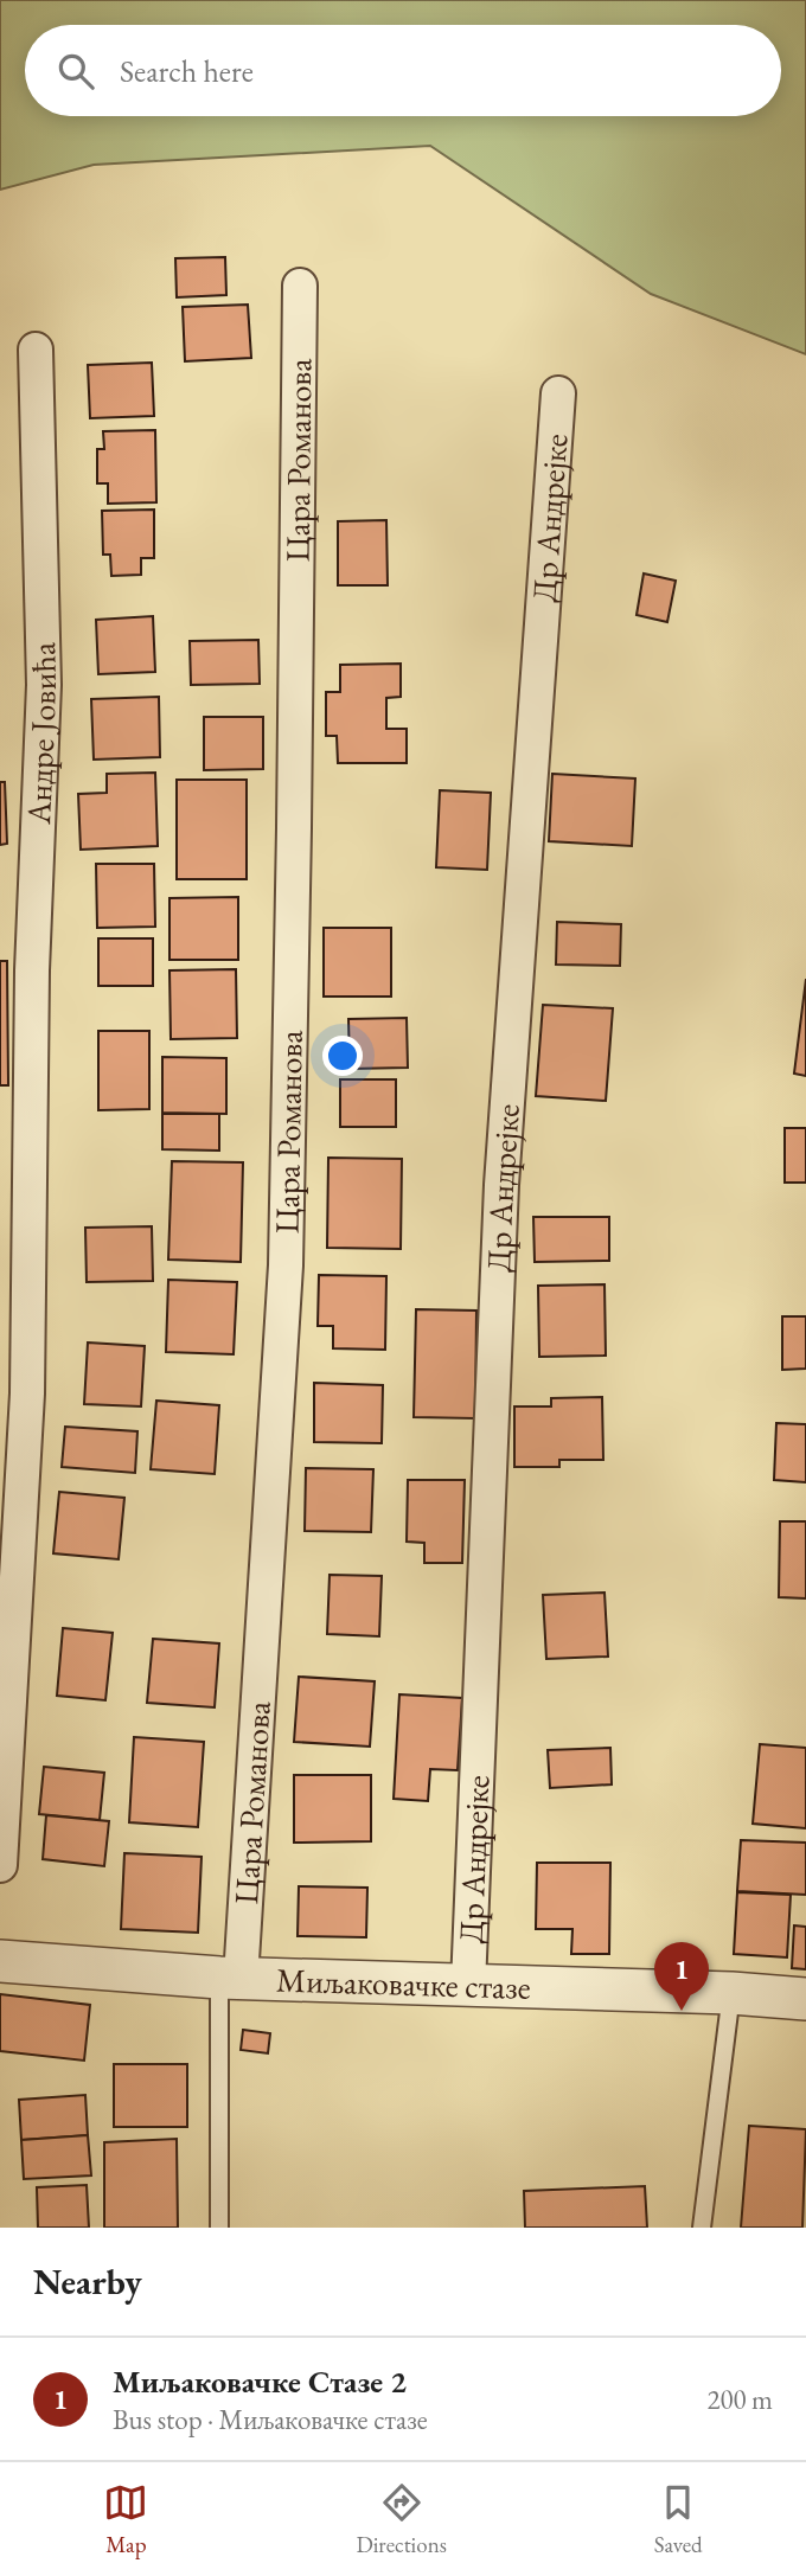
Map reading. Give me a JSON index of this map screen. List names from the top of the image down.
{
  "streets": {
    "street": [
      "Цара Романова",
      "Др Андрејке",
      "Андре Јовића",
      "Миљаковачке стазе"
    ]
  },
  "crossings": [
    ["Цара Романова", "Миљаковачке стазе"],
    ["Др Андрејке", "Миљаковачке стазе"]
  ],
  "page": {
    "search": "Search here",
    "pins": "1",
    "heading": "Nearby",
    "list": [
      {
        "mark": "1",
        "name": "Миљаковачке Стазе 2",
        "note": "Bus stop · Миљаковачке стазе",
        "value": "200 m"
      }
    ],
    "nav": ["Map", "Directions", "Saved"]
  }
}
